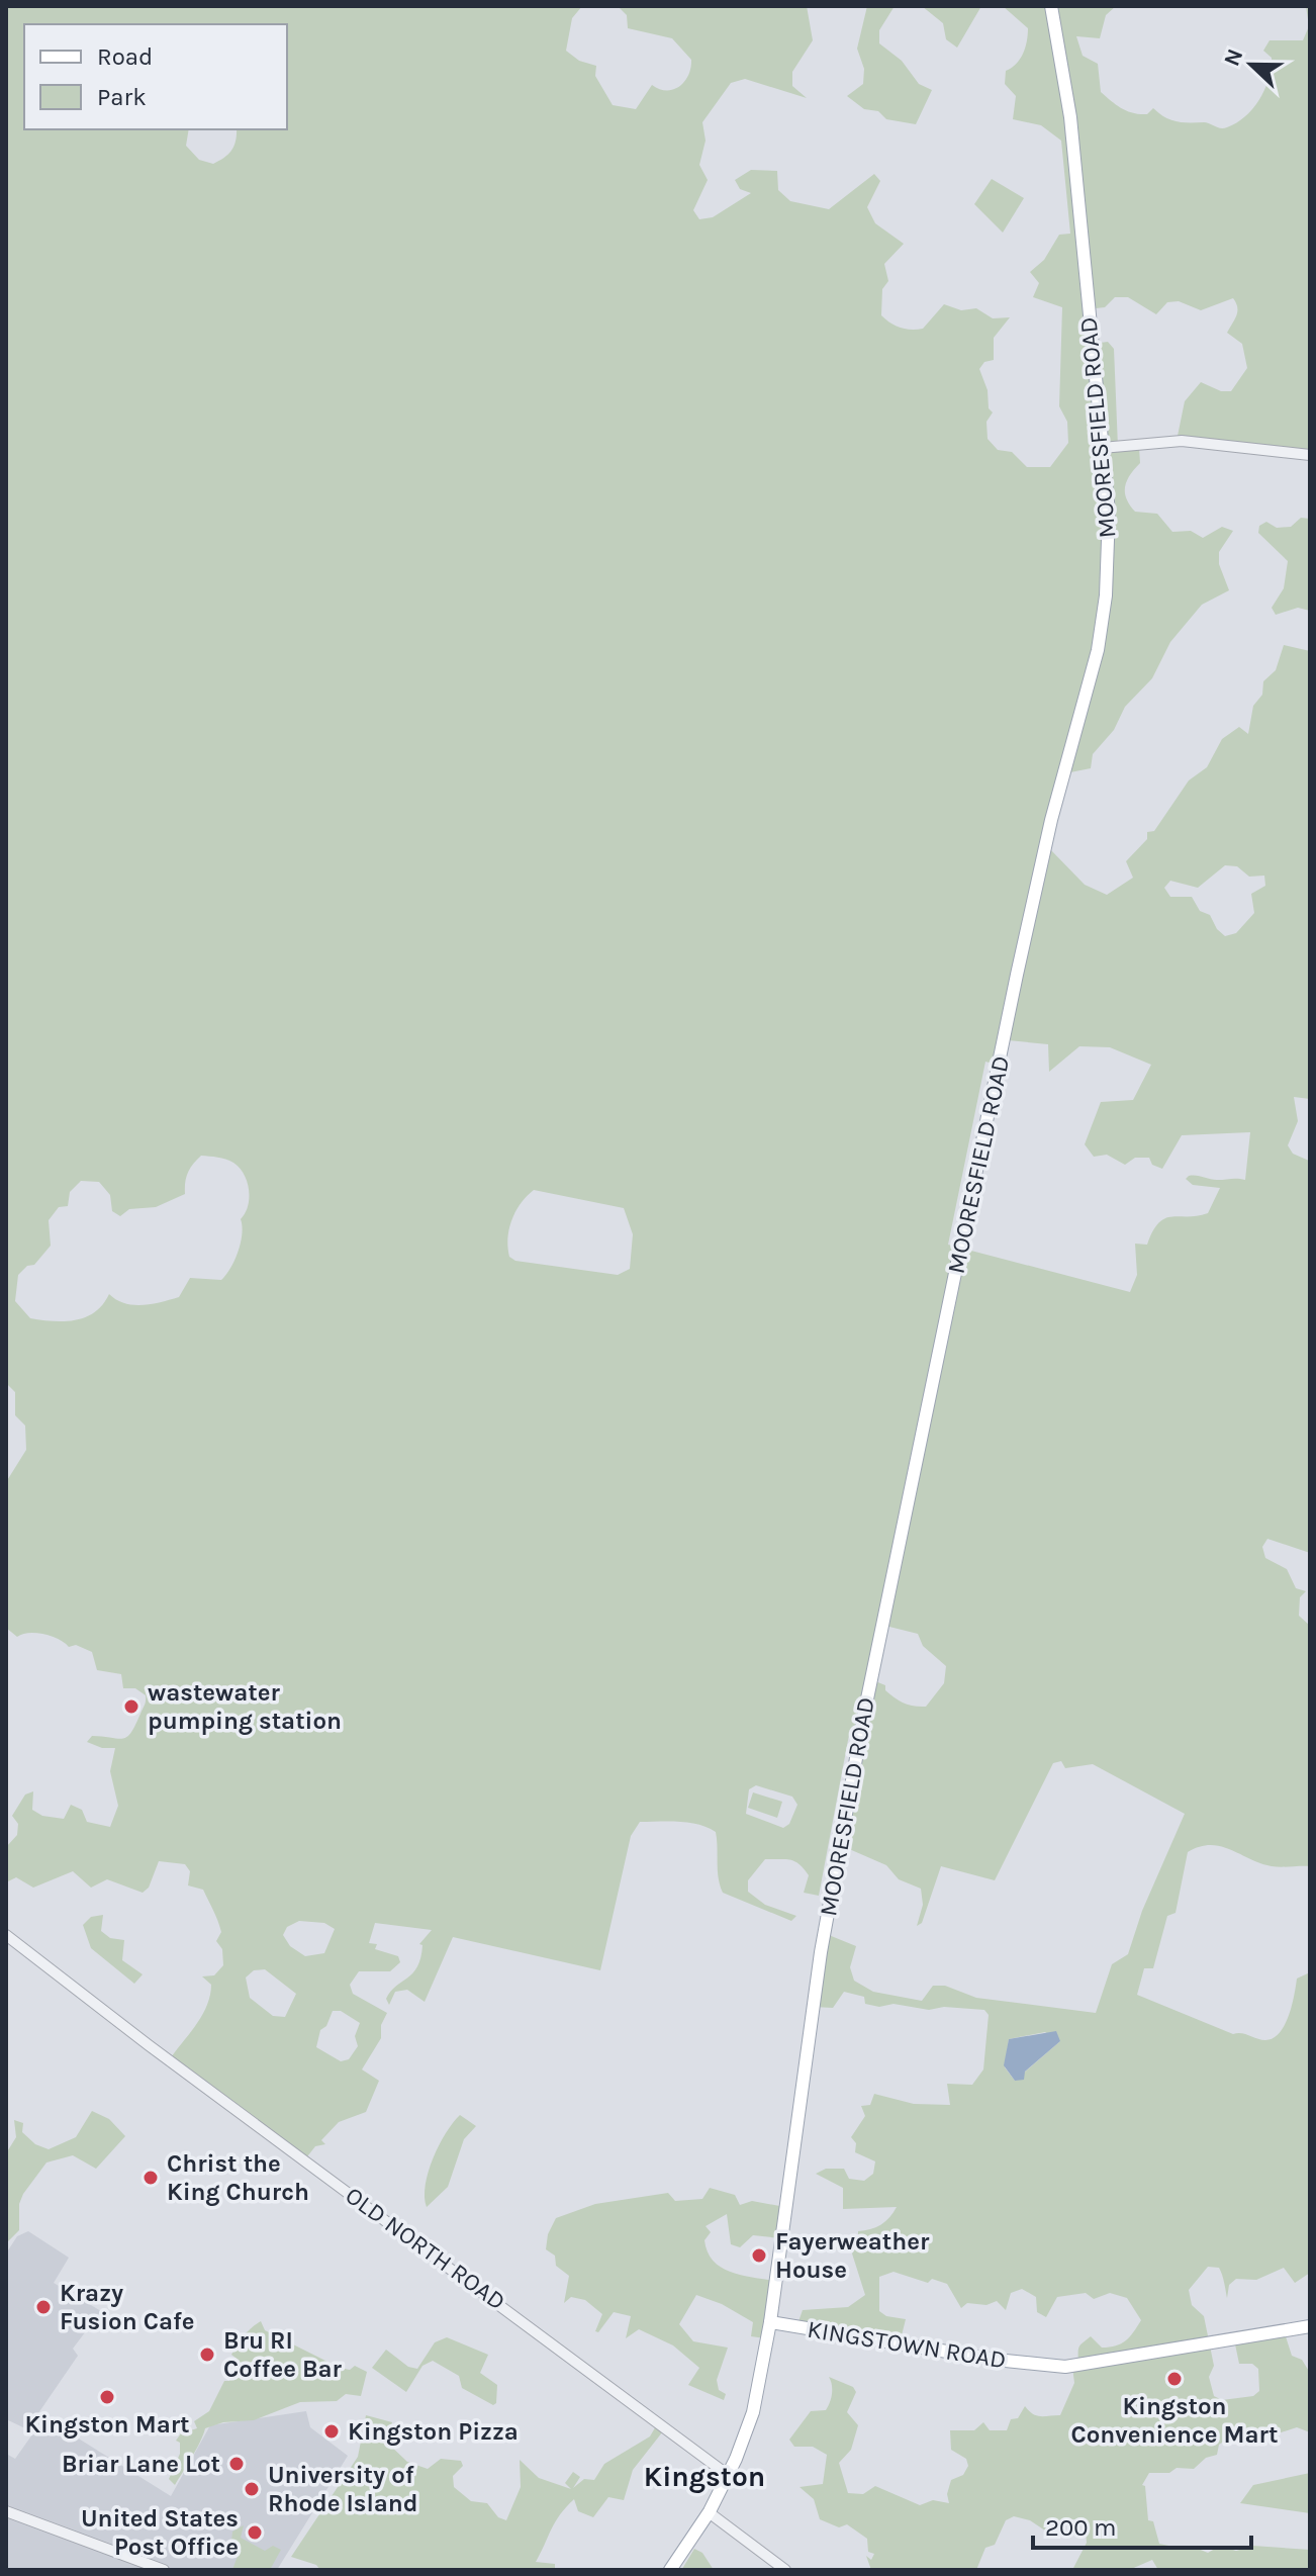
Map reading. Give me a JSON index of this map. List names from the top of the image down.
{
  "streets": {
    "main road": ["MOORESFIELD ROAD", "KINGSTOWN ROAD"],
    "street": ["OLD NORTH ROAD"]
  },
  "crossings": [
    ["MOORESFIELD ROAD", "KINGSTOWN ROAD"]
  ],
  "districts": ["Kingston"],
  "places": [
    "wastewater pumping station",
    "Christ the King Church",
    "Fayerweather House",
    "Krazy Fusion Cafe",
    "Bru RI Coffee Bar",
    "Kingston Convenience Mart",
    "Kingston Mart",
    "Kingston Pizza",
    "Briar Lane Lot",
    "University of Rhode Island",
    "United States Post Office"
  ],
  "legend": ["Road", "Park"],
  "scale_bar": "200 m",
  "north": "left"
}
